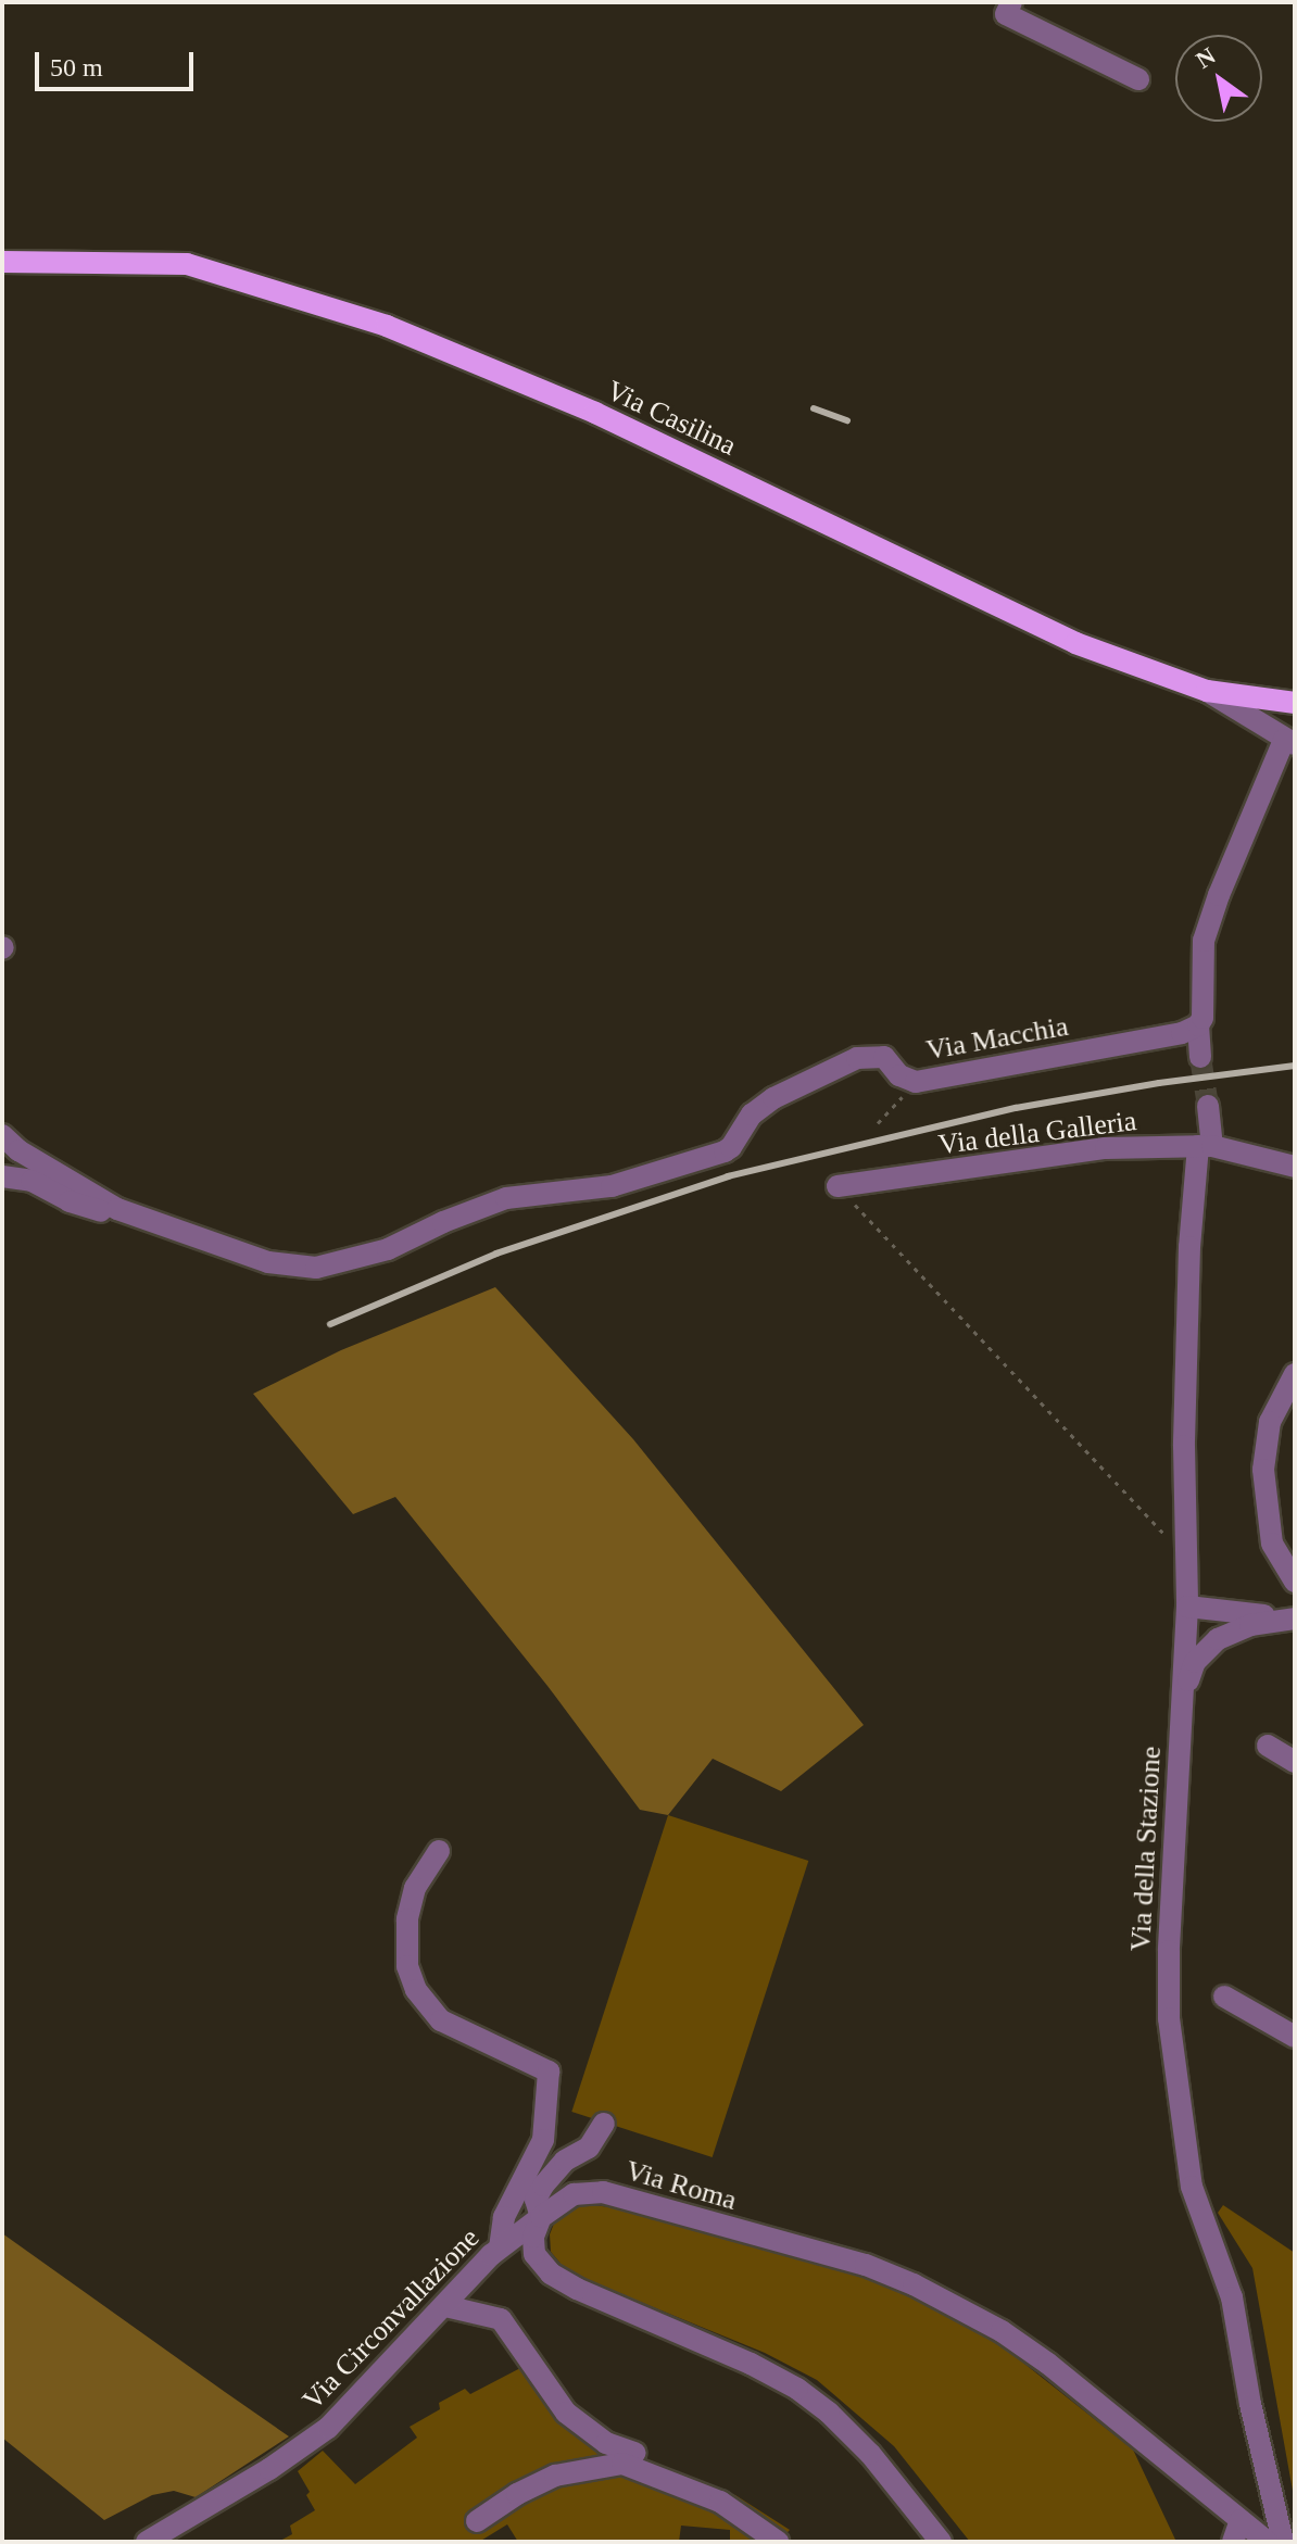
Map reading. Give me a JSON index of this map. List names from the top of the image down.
{
  "streets": {
    "main road": ["Via Casilina"],
    "street": [
      "Via Macchia",
      "Via della Galleria",
      "Via della Stazione",
      "Via Roma",
      "Via Circonvallazione"
    ]
  },
  "crossings": [
    ["Via della Galleria", "Via della Stazione"],
    ["Via Roma", "Via Circonvallazione"]
  ],
  "scale_bar": "50 m",
  "north": "top left"
}
